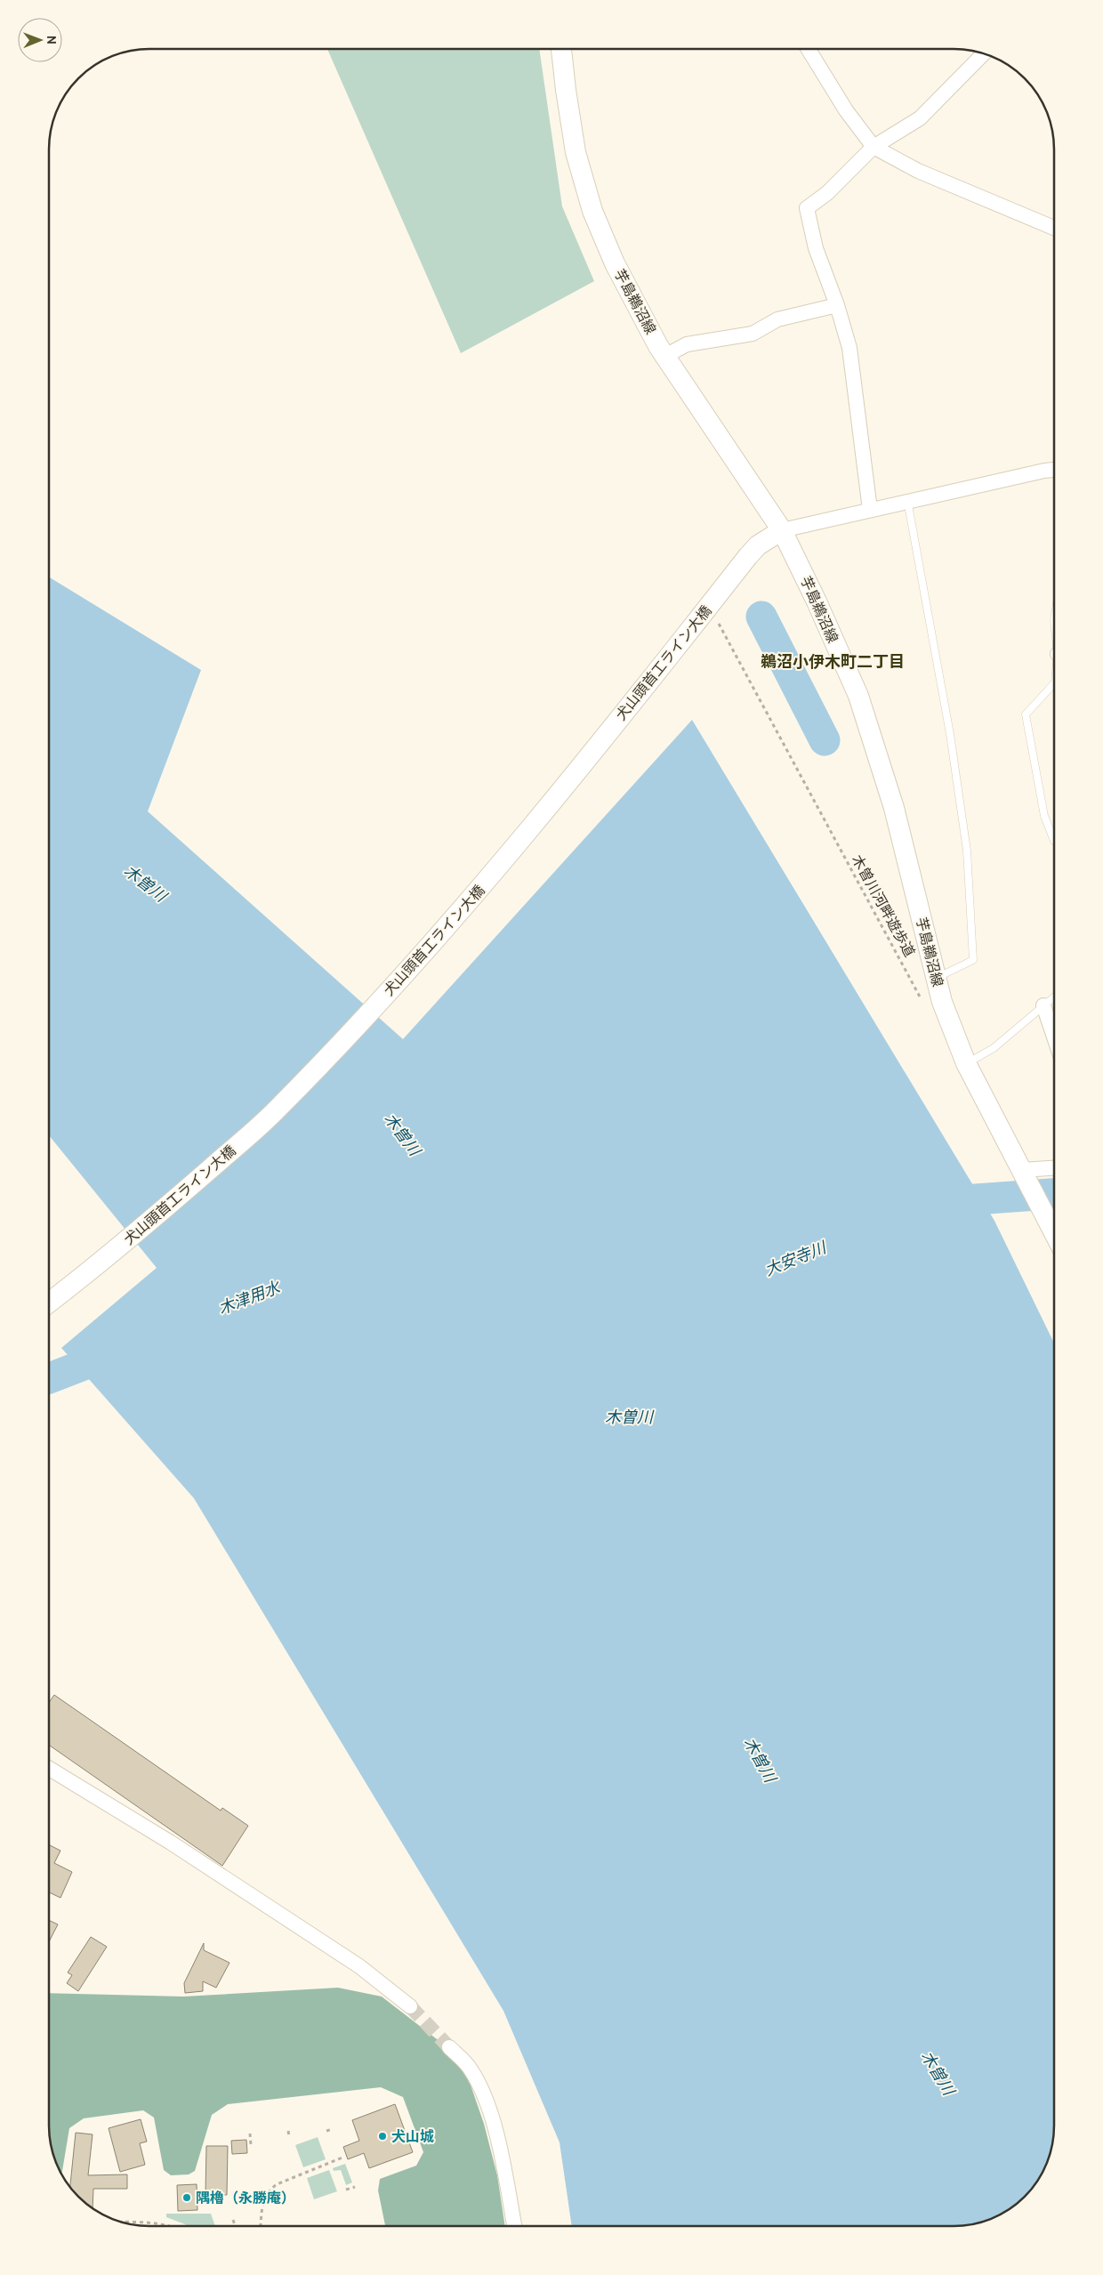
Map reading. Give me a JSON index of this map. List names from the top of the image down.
{
  "streets": {
    "main road": ["芋島鵜沼線", "犬山頭首工ライン大橋"],
    "path": ["木曽川河畔遊歩道"]
  },
  "crossings": [
    ["芋島鵜沼線", "犬山頭首工ライン大橋"]
  ],
  "districts": ["鵜沼小伊木町二丁目"],
  "water": ["木曽川", "大安寺川", "木津用水"],
  "places": ["犬山城", "隅櫓（永勝庵）"],
  "north": "right"
}
